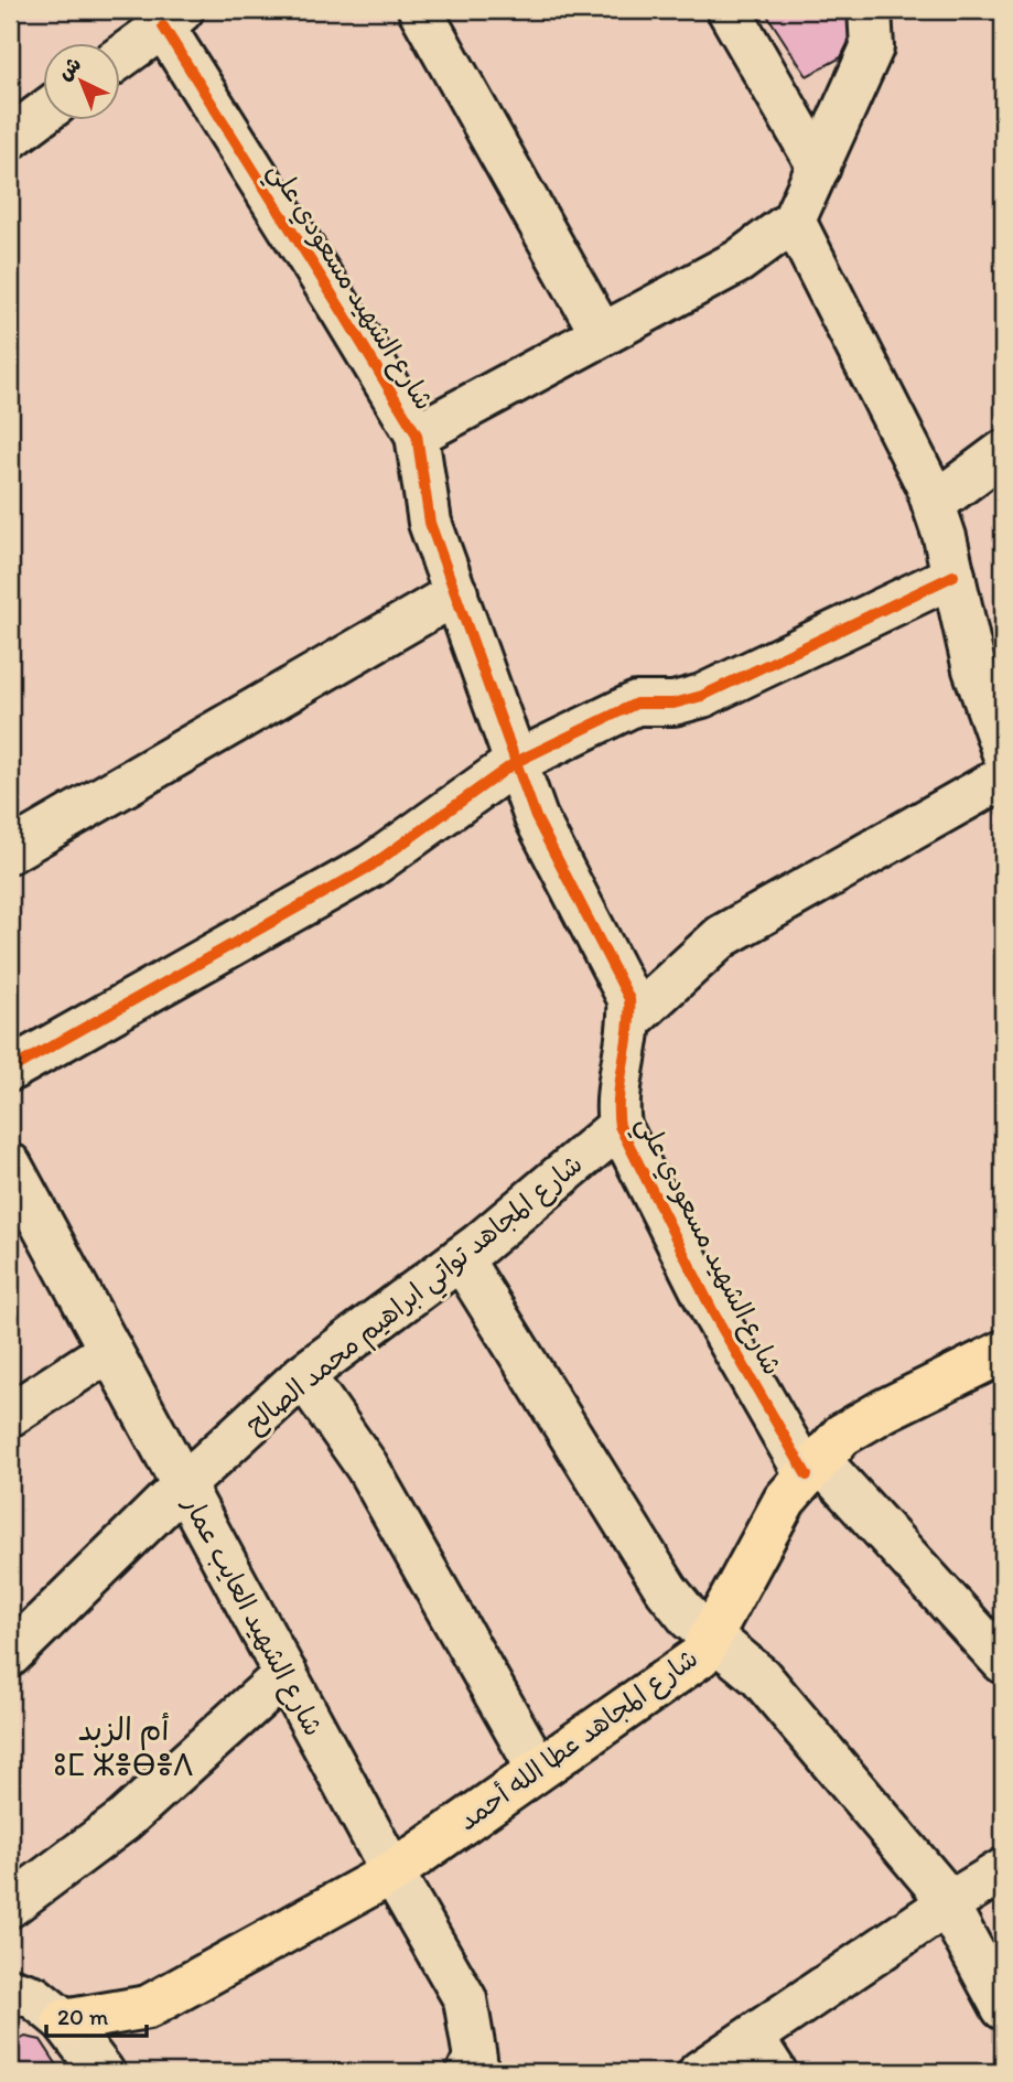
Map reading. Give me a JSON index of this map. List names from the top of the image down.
{
  "streets": {
    "main road": ["شارع المجاهد عطا الله أحمد"],
    "street": ["شارع الشهيد مسعودي علي", "شارع المجاهد تواتي ابراهيم محمد الصالح", "شارع الشهيد العايب عمار"]
  },
  "crossings": [
    ["شارع الشهيد مسعودي علي", "شارع المجاهد تواتي ابراهيم محمد الصالح"],
    ["شارع الشهيد مسعودي علي", "شارع المجاهد عطا الله أحمد"],
    ["شارع المجاهد تواتي ابراهيم محمد الصالح", "شارع الشهيد العايب عمار"],
    ["شارع الشهيد العايب عمار", "شارع المجاهد عطا الله أحمد"]
  ],
  "districts": ["أم الزبد ⵓⵎ ⵣⴻⴱⴻⴷ"],
  "scale_bar": "20 m",
  "north": "top left"
}
